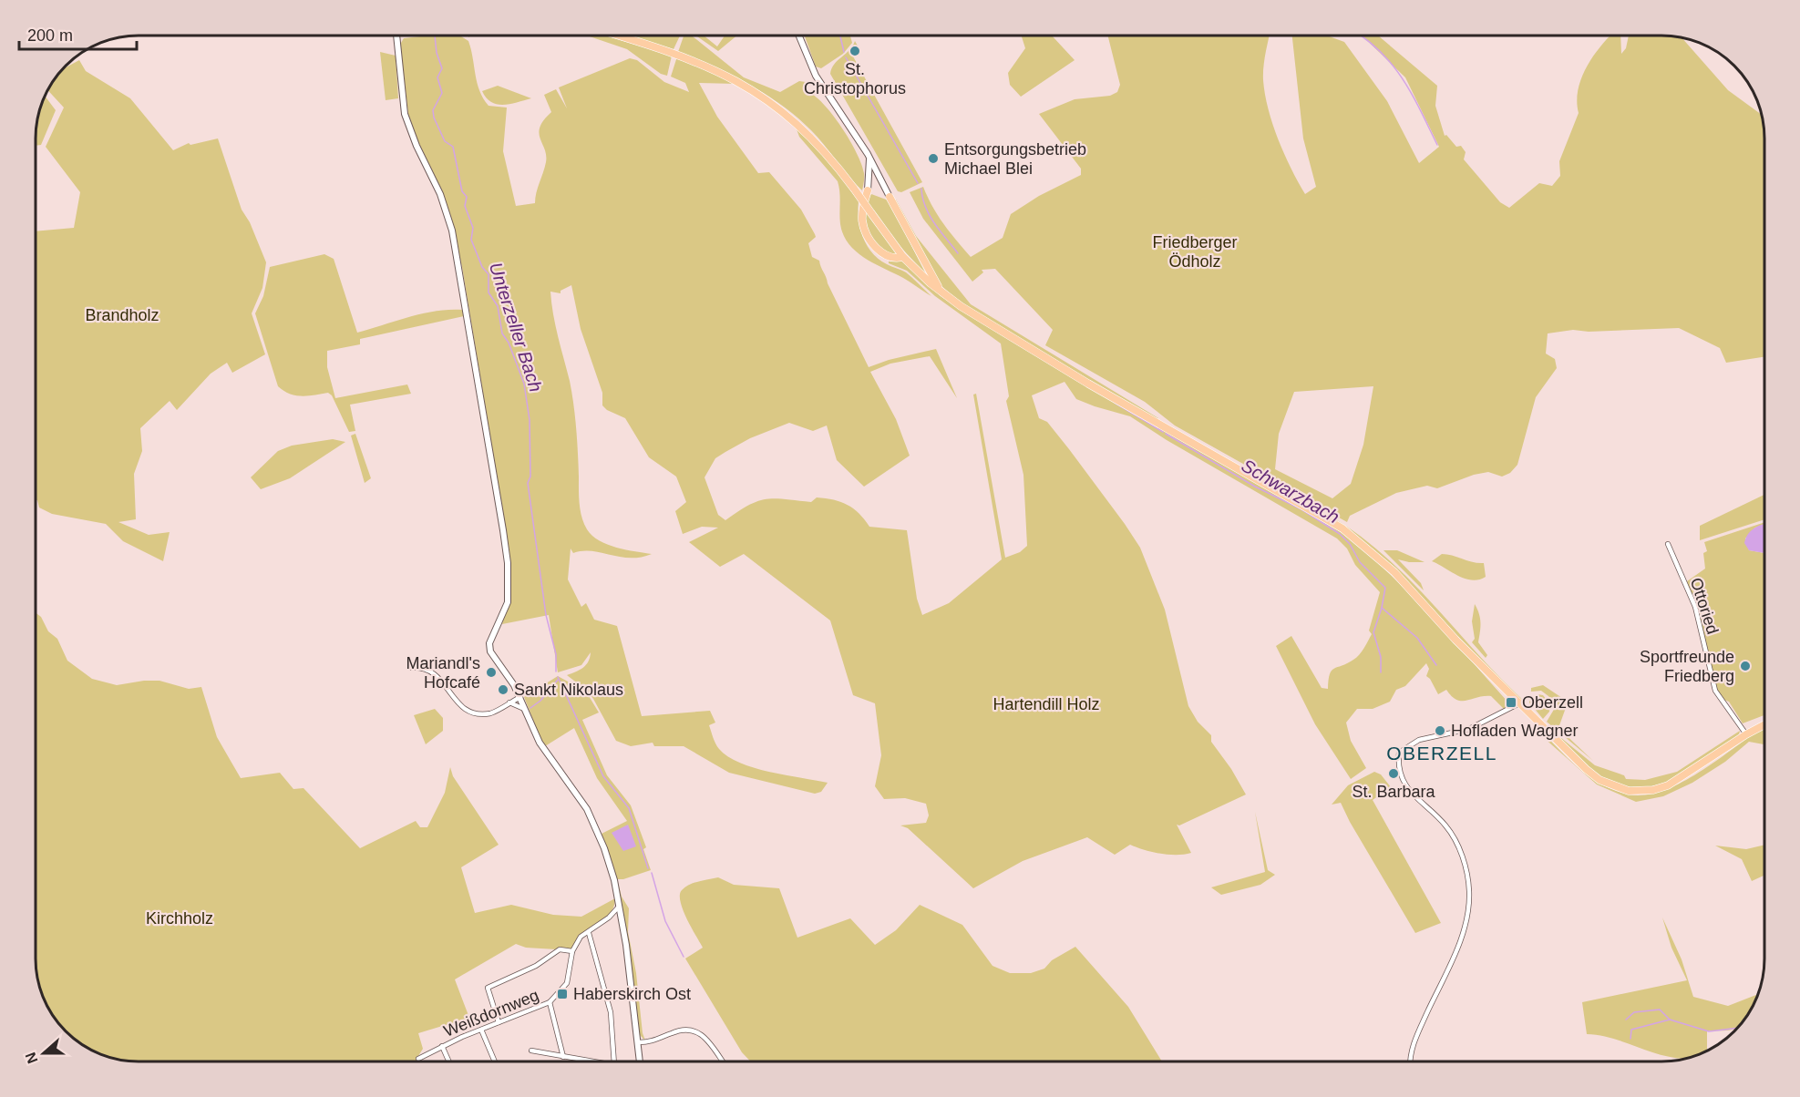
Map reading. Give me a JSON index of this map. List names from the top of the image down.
{
  "streets": {
    "street": ["Ottoried", "Weißdornweg"]
  },
  "districts": ["OBERZELL"],
  "water": ["Unterzeller Bach", "Schwarzbach"],
  "parks": [
    "Friedberger Ödholz",
    "Brandholz",
    "Hartendill Holz",
    "Kirchholz"
  ],
  "places": {
    "other": [
      "St. Christophorus",
      "Entsorgungsbetrieb Michael Blei",
      "Sportfreunde Friedberg",
      "Mariandl's Hofcafé",
      "Sankt Nikolaus",
      "Hofladen Wagner",
      "St. Barbara"
    ],
    "transit": ["Oberzell", "Haberskirch Ost"]
  },
  "scale_bar": "200 m",
  "north": "left"
}
